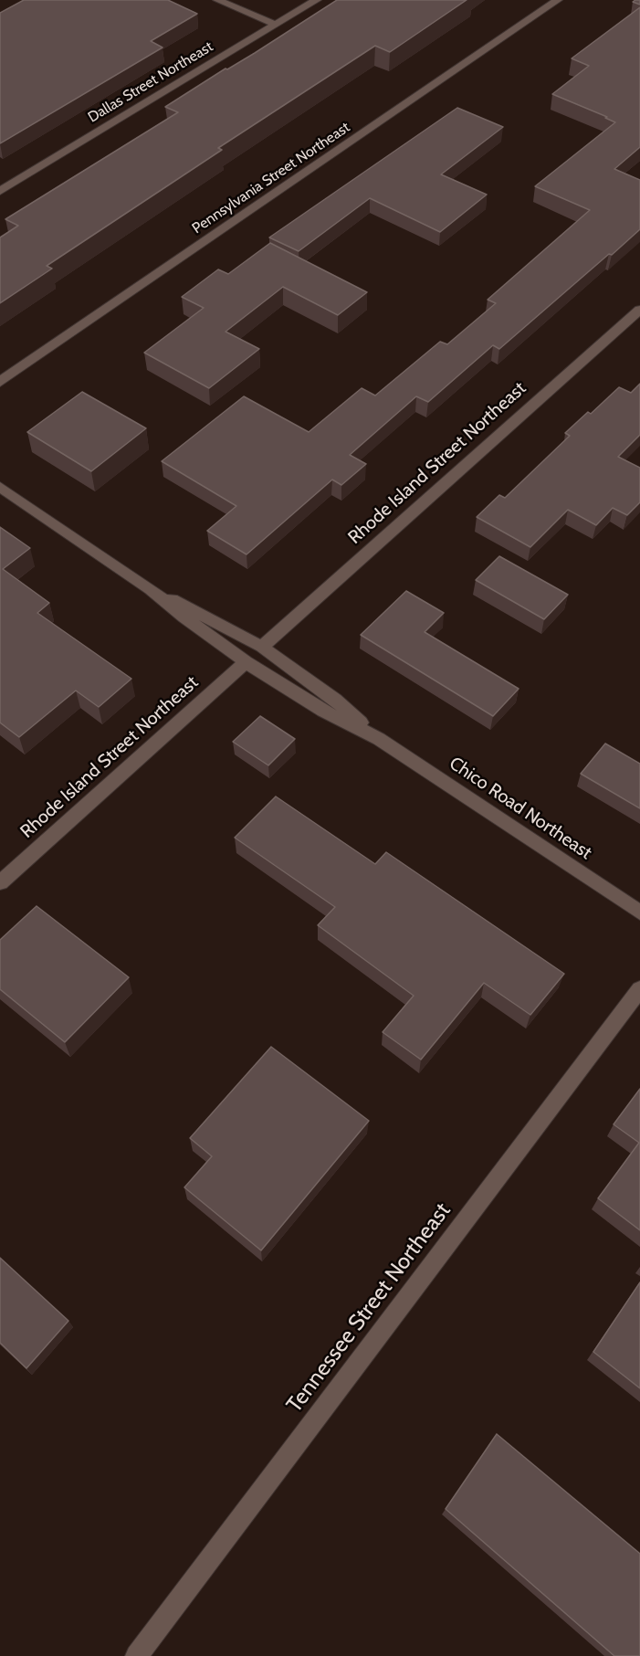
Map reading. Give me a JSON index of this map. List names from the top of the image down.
{
  "streets": {
    "street": [
      "Dallas Street Northeast",
      "Pennsylvania Street Northeast",
      "Rhode Island Street Northeast",
      "Chico Road Northeast",
      "Tennessee Street Northeast"
    ]
  },
  "crossings": [
    ["Rhode Island Street Northeast", "Chico Road Northeast"]
  ]
}
